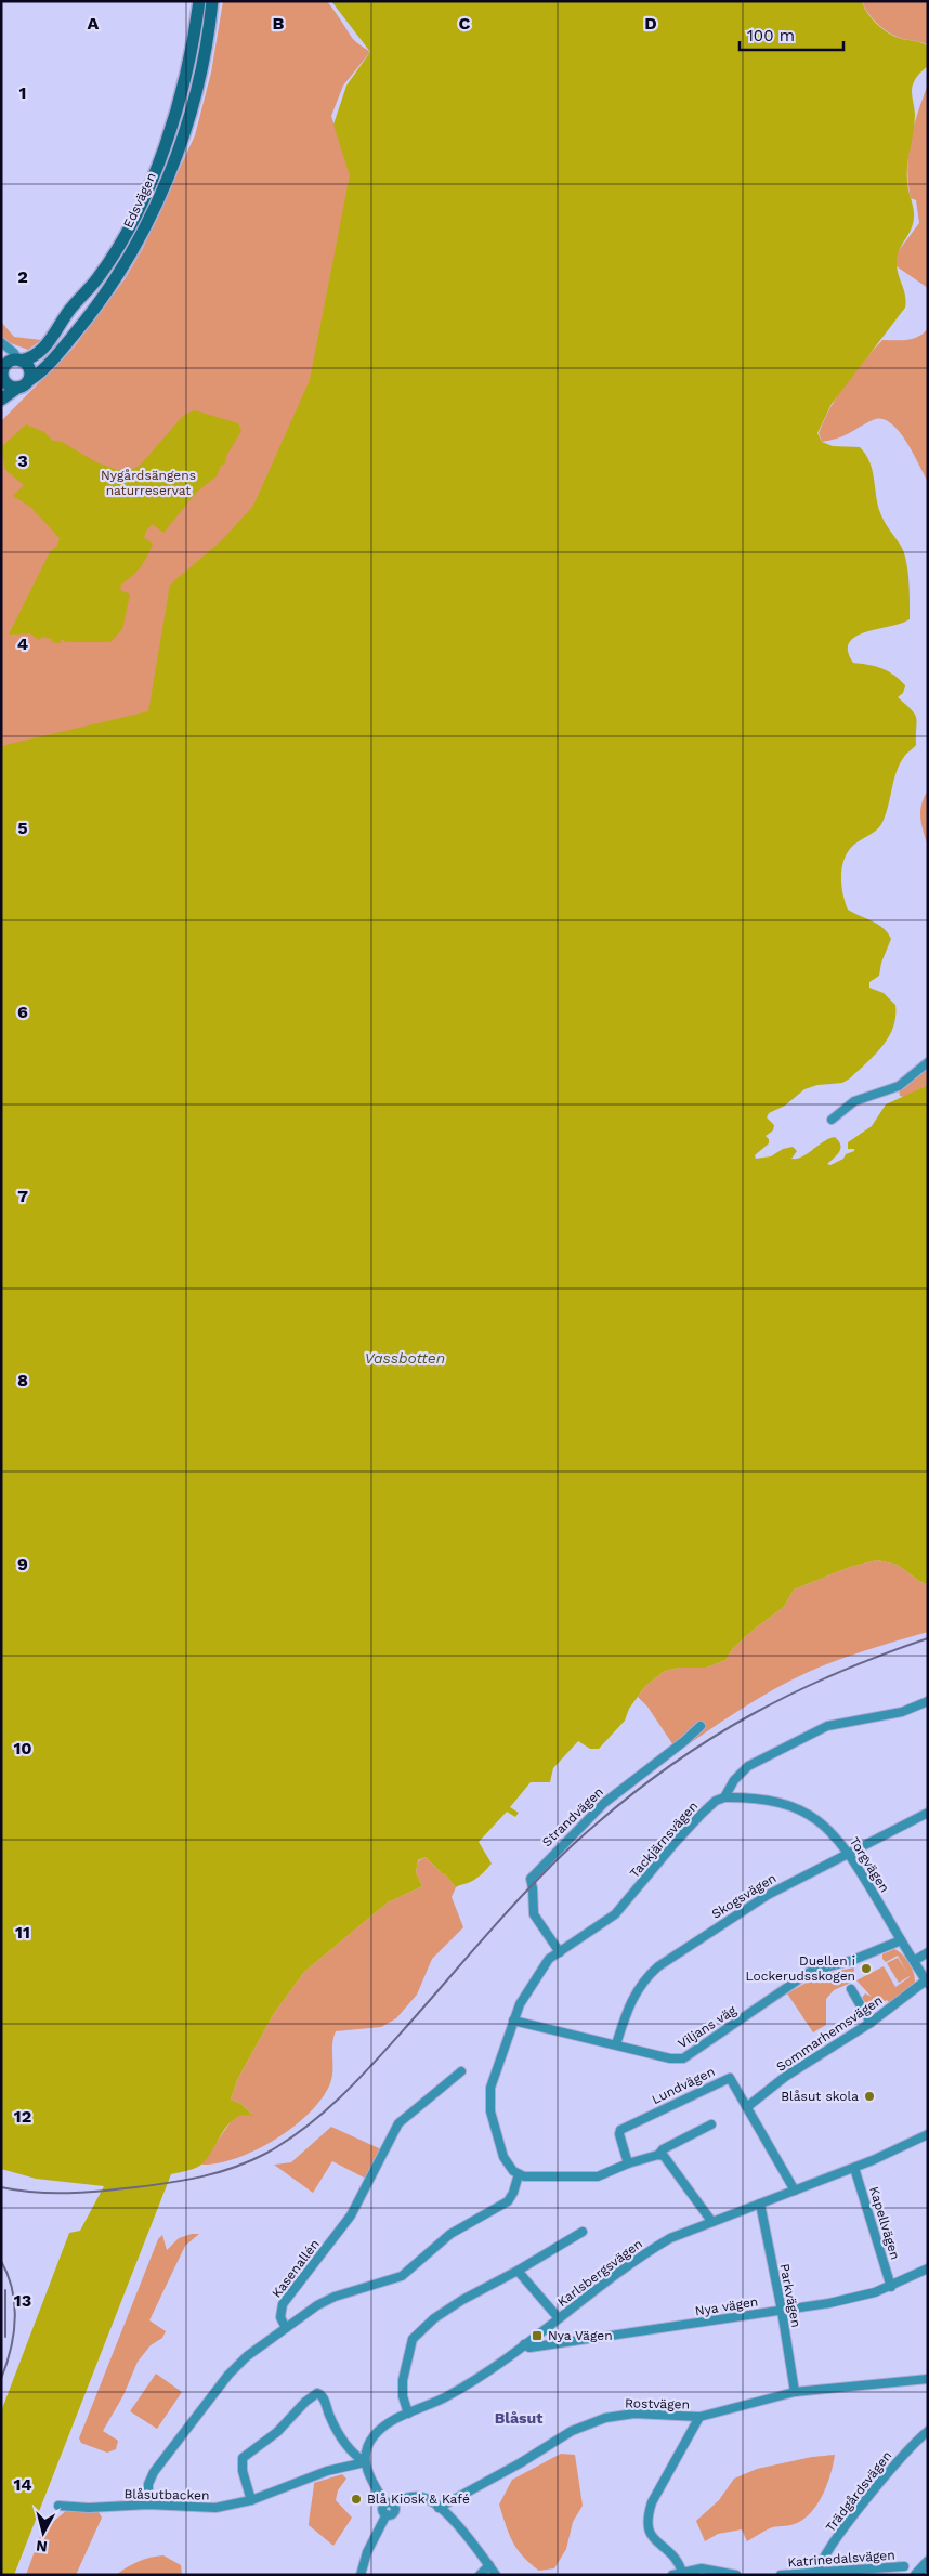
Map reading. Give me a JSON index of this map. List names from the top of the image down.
{
  "streets": {
    "main road": ["Edsvägen"],
    "street": [
      "Strandvägen",
      "Tackjärnsvägen",
      "Torgvägen",
      "Skogsvägen",
      "Viljans väg",
      "Sommarhemsvägen",
      "Lundvägen",
      "Kapellvägen",
      "Kasenallén",
      "Karlsbergsvägen",
      "Parkvägen",
      "Nya vägen",
      "Rostvägen",
      "Trädgårdsvägen",
      "Blåsutbacken",
      "Katrinedalsvägen"
    ]
  },
  "crossings": [
    ["Strandvägen", "Tackjärnsvägen"],
    ["Tackjärnsvägen", "Torgvägen"],
    ["Tackjärnsvägen", "Viljans väg"],
    ["Torgvägen", "Skogsvägen"],
    ["Torgvägen", "Viljans väg"],
    ["Torgvägen", "Sommarhemsvägen"],
    ["Skogsvägen", "Viljans väg"],
    ["Sommarhemsvägen", "Lundvägen"],
    ["Lundvägen", "Karlsbergsvägen"],
    ["Kapellvägen", "Karlsbergsvägen"],
    ["Kapellvägen", "Nya vägen"],
    ["Karlsbergsvägen", "Parkvägen"],
    ["Karlsbergsvägen", "Nya vägen"],
    ["Karlsbergsvägen", "Blåsutbacken"],
    ["Parkvägen", "Nya vägen"],
    ["Parkvägen", "Rostvägen"],
    ["Trädgårdsvägen", "Katrinedalsvägen"]
  ],
  "districts": ["Blåsut"],
  "water": ["Vassbotten"],
  "parks": ["Nygårdsängens naturreservat"],
  "places": {
    "other": ["Duellen i Lockerudsskogen", "Blåsut skola", "Blå Kiosk & Kafé"],
    "transit": ["Nya Vägen"]
  },
  "scale_bar": "100 m",
  "north": "bottom",
  "grid": {
    "columns": [
      "A",
      "B",
      "C",
      "D"
    ],
    "rows": [
      "1",
      "2",
      "3",
      "4",
      "5",
      "6",
      "7",
      "8",
      "9",
      "10",
      "11",
      "12",
      "13",
      "14"
    ]
  }
}
